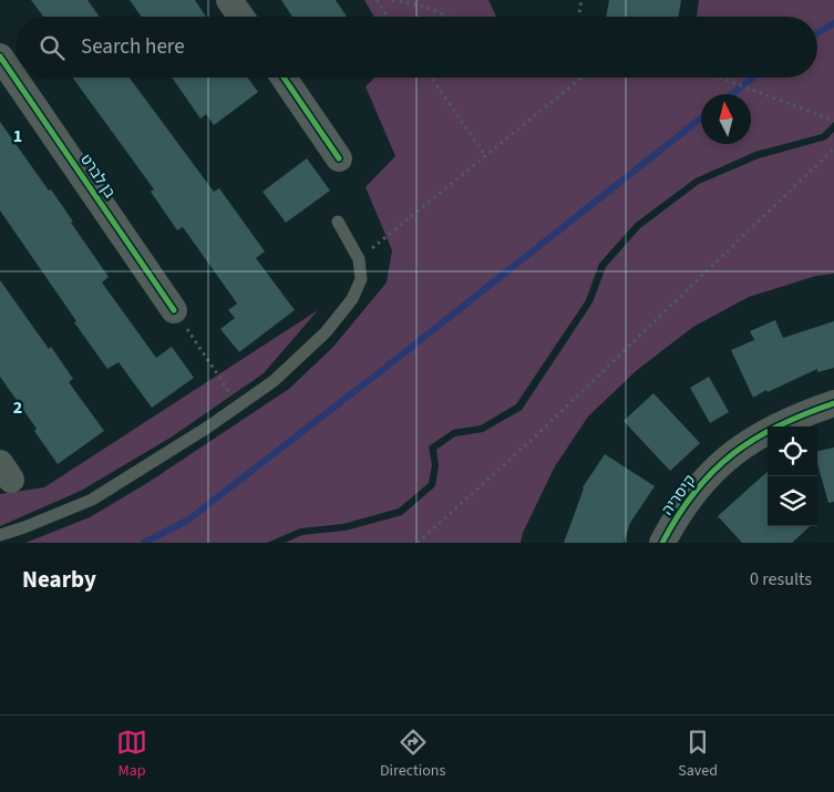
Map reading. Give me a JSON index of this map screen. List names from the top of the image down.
{
  "streets": {
    "street": ["בן לברט", "קיסריה"]
  },
  "north": "top",
  "page": {
    "search": "Search here",
    "heading": ["Nearby", "0 results"],
    "nav": ["Map", "Directions", "Saved"]
  },
  "grid": {
    "rows": ["1", "2"]
  }
}
